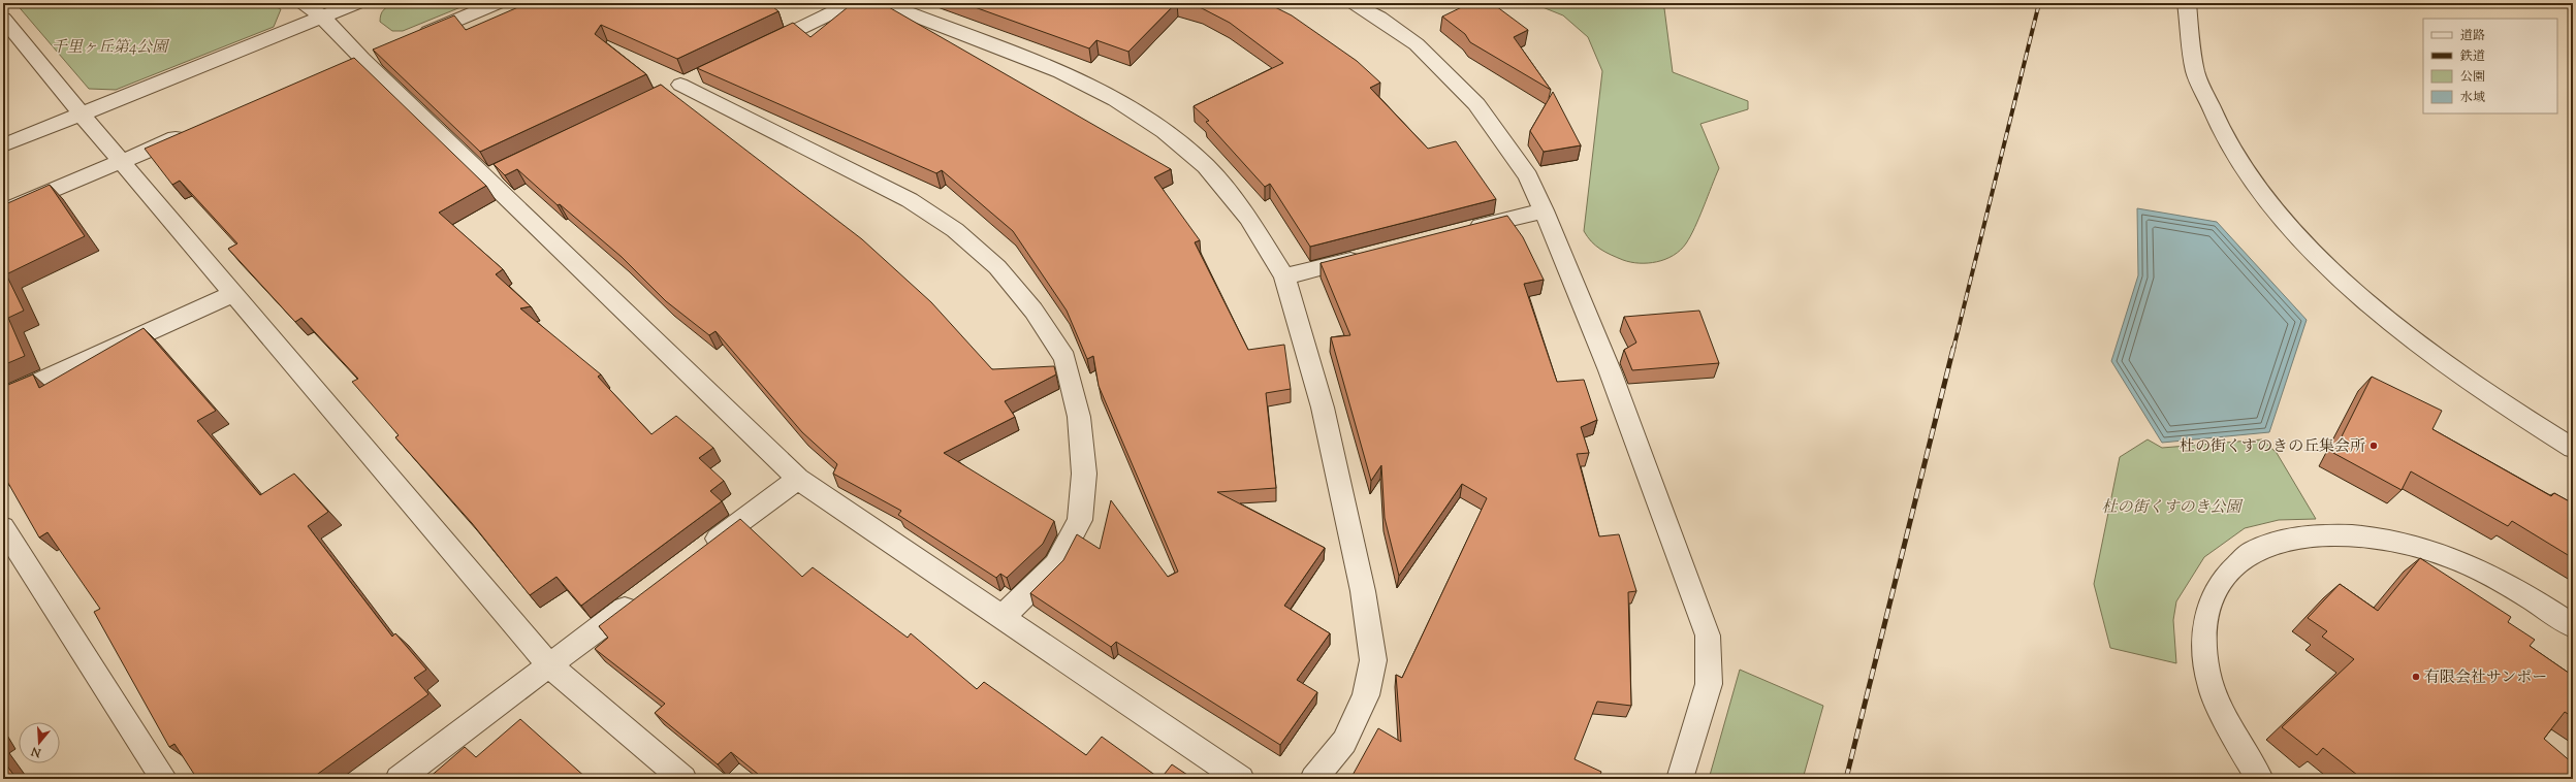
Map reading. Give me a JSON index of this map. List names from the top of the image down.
{
  "parks": ["千里ヶ丘第4公園", "杜の街くすのき公園"],
  "places": ["杜の街くすのきの丘集会所", "有限会社サンポー"],
  "legend": [
    "道路",
    "鉄道",
    "公園",
    "水域"
  ],
  "north": "bottom"
}
